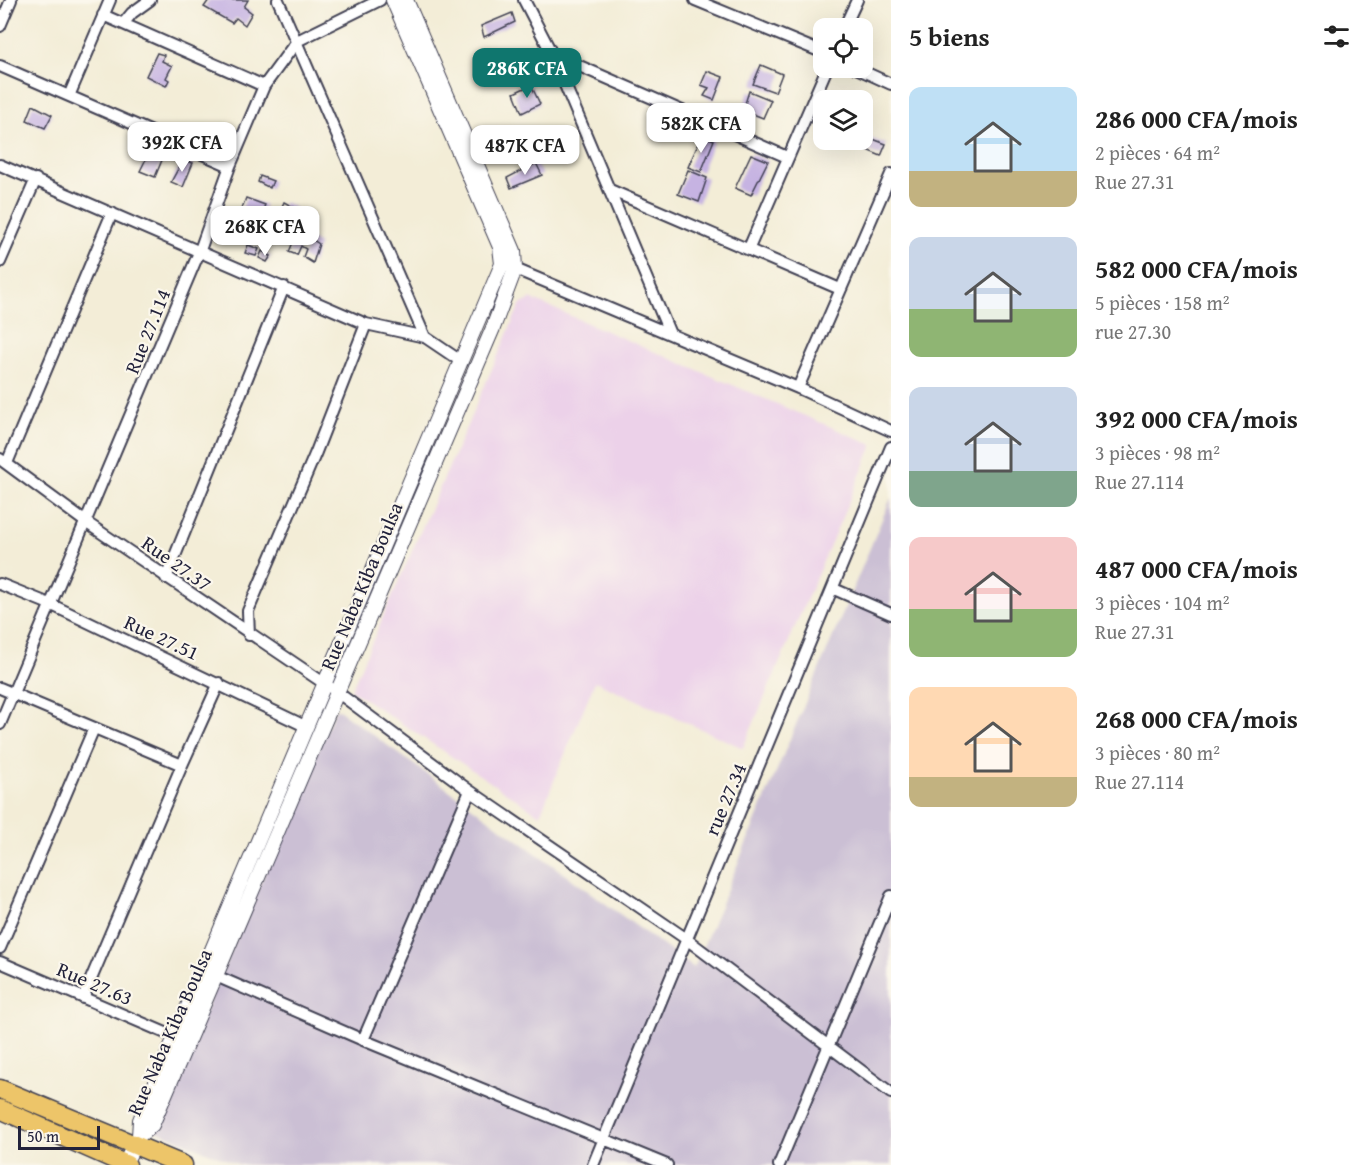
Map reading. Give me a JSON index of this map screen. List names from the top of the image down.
{
  "streets": {
    "street": [
      "Rue 27.114",
      "Rue 27.37",
      "Rue Naba Kiba Boulsa",
      "Rue 27.51",
      "rue 27.34",
      "Rue 27.63"
    ]
  },
  "crossings": [
    ["Rue 27.114", "Rue 27.37"],
    ["Rue 27.114", "Rue 27.51"],
    ["Rue 27.37", "Rue Naba Kiba Boulsa"],
    ["Rue 27.37", "rue 27.34"],
    ["Rue Naba Kiba Boulsa", "Rue 27.51"],
    ["Rue Naba Kiba Boulsa", "Rue 27.63"]
  ],
  "scale_bar": "50 m",
  "page": {
    "heading": "5 biens",
    "price": [
      "286K CFA",
      "582K CFA",
      "392K CFA",
      "487K CFA",
      "268K CFA"
    ],
    "list": [
      {
        "name": "286 000 CFA/mois",
        "note": "2 pièces · 64 m² · Rue 27.31"
      },
      {
        "name": "582 000 CFA/mois",
        "note": "5 pièces · 158 m² · rue 27.30"
      },
      {
        "name": "392 000 CFA/mois",
        "note": "3 pièces · 98 m² · Rue 27.114"
      },
      {
        "name": "487 000 CFA/mois",
        "note": "3 pièces · 104 m² · Rue 27.31"
      },
      {
        "name": "268 000 CFA/mois",
        "note": "3 pièces · 80 m² · Rue 27.114"
      }
    ],
    "scale": "50 m"
  }
}
